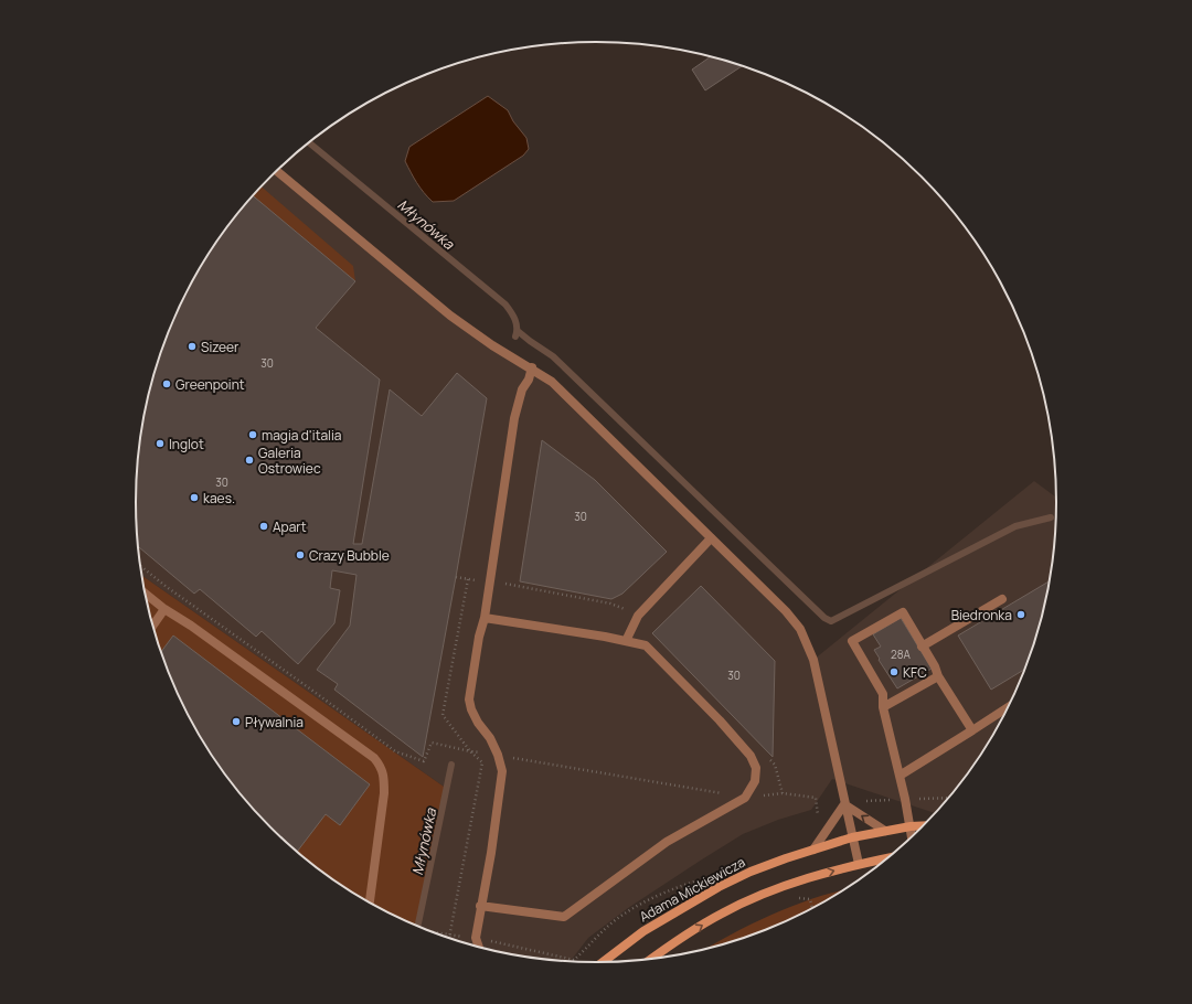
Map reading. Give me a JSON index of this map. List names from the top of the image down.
{
  "streets": {
    "street": ["Adama Mickiewicza"]
  },
  "water": ["Młynówka"],
  "places": [
    "Sizeer",
    "Greenpoint",
    "magia d'italia",
    "Inglot",
    "Galeria Ostrowiec",
    "kaes.",
    "Apart",
    "Crazy Bubble",
    "Biedronka",
    "KFC",
    "Pływalnia"
  ],
  "house_numbers": [
    "30",
    "30",
    "30",
    "28A",
    "30"
  ]
}
